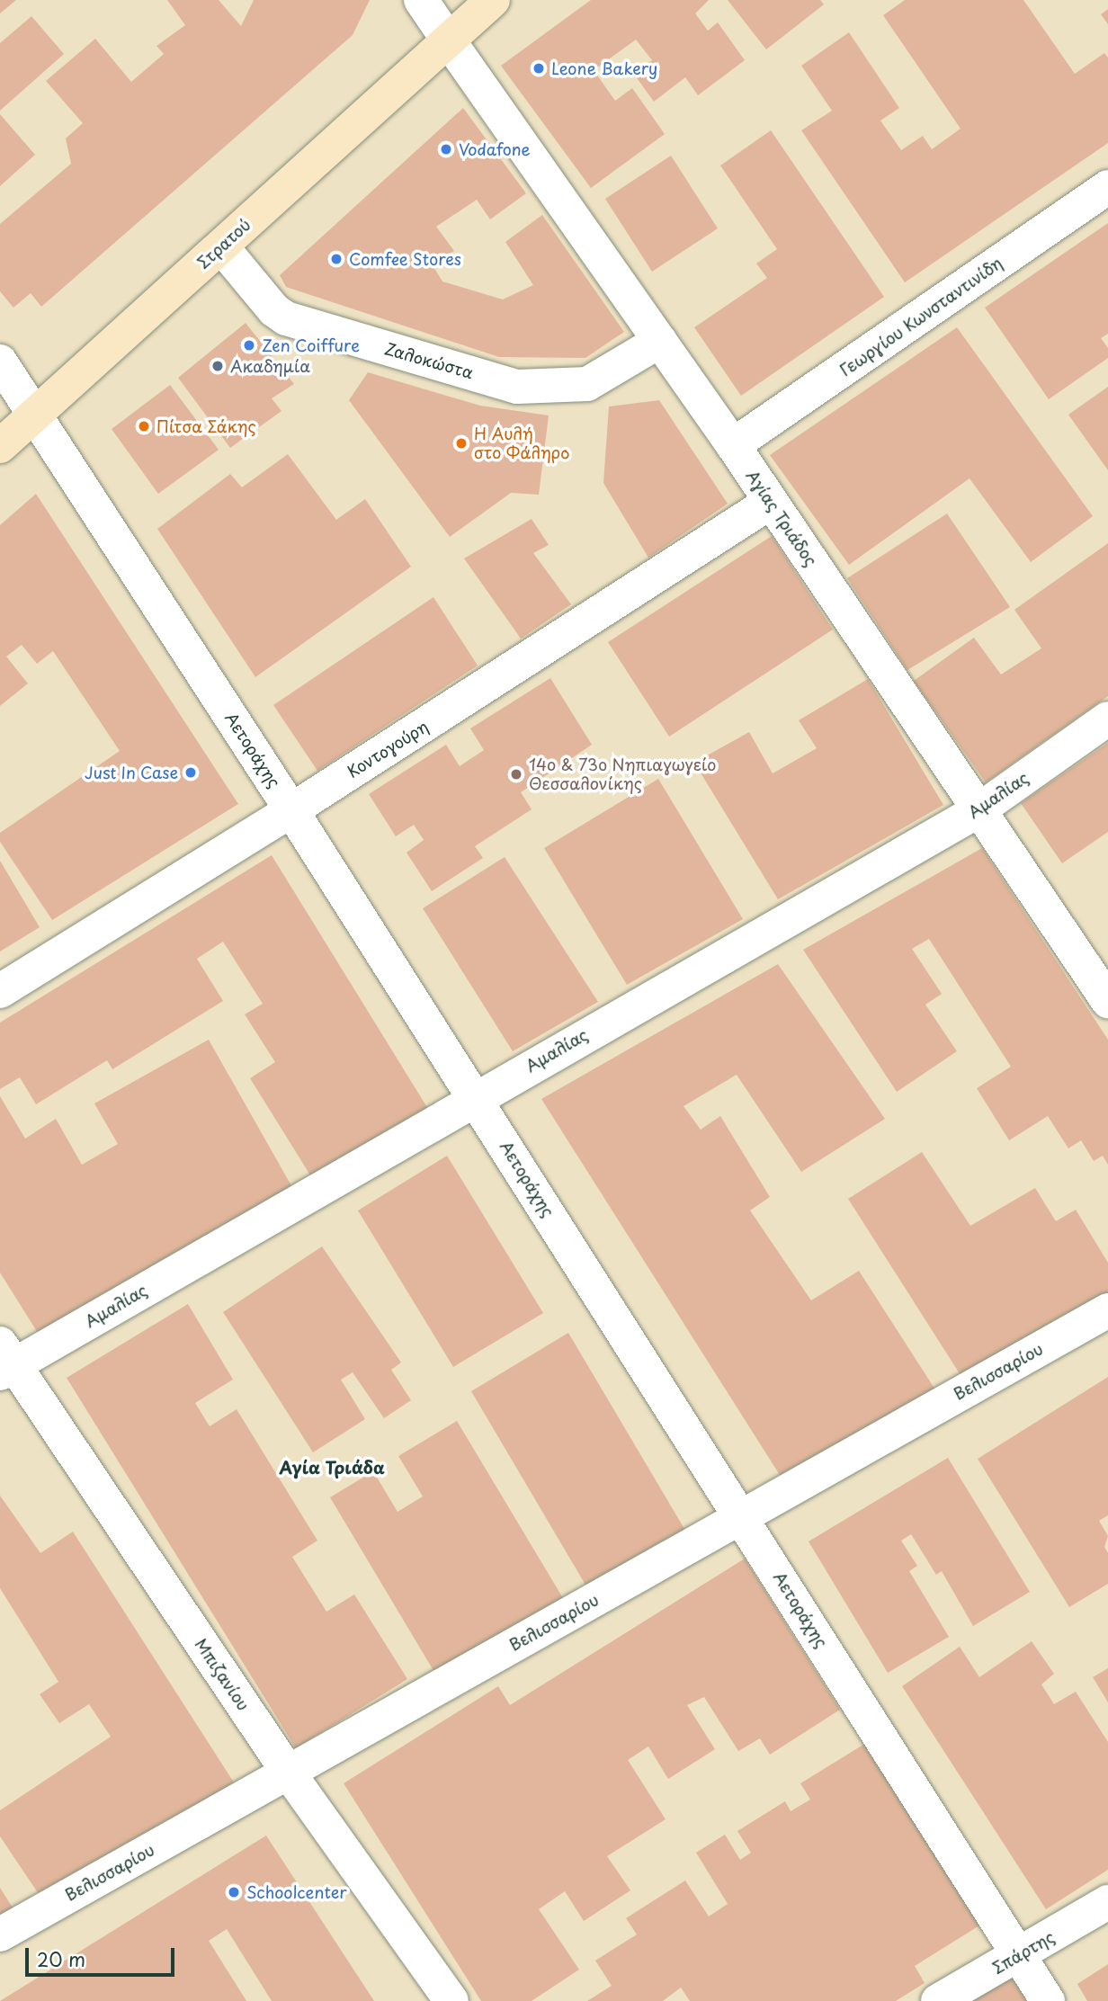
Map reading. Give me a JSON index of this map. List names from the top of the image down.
{
  "streets": {
    "main road": ["Στρατού"],
    "street": [
      "Γεωργίου Κωνσταντινίδη",
      "Ζαλοκώστα",
      "Αγίας Τριάδος",
      "Κοντογούρη",
      "Αετοράχης",
      "Αμαλίας",
      "Βελισσαρίου",
      "Μπιζανίου",
      "Σπάρτης"
    ]
  },
  "crossings": [
    ["Στρατού", "Ζαλοκώστα"],
    ["Στρατού", "Αγίας Τριάδος"],
    ["Στρατού", "Αετοράχης"],
    ["Γεωργίου Κωνσταντινίδη", "Αγίας Τριάδος"],
    ["Ζαλοκώστα", "Αγίας Τριάδος"],
    ["Αγίας Τριάδος", "Κοντογούρη"],
    ["Αγίας Τριάδος", "Αμαλίας"],
    ["Κοντογούρη", "Αετοράχης"],
    ["Αετοράχης", "Αμαλίας"],
    ["Αετοράχης", "Βελισσαρίου"],
    ["Αετοράχης", "Σπάρτης"],
    ["Αμαλίας", "Μπιζανίου"],
    ["Βελισσαρίου", "Μπιζανίου"]
  ],
  "districts": ["Αγία Τριάδα"],
  "places": [
    "Leone Bakery",
    "Vodafone",
    "Comfee Stores",
    "Zen Coiffure",
    "Ακαδημία",
    "Πίτσα Σάκης",
    "Η Αυλή στο Φάληρο",
    "Just In Case",
    "14ο & 73ο Νηπιαγωγείο Θεσσαλονίκης",
    "Schoolcenter"
  ],
  "scale_bar": "20 m"
}
